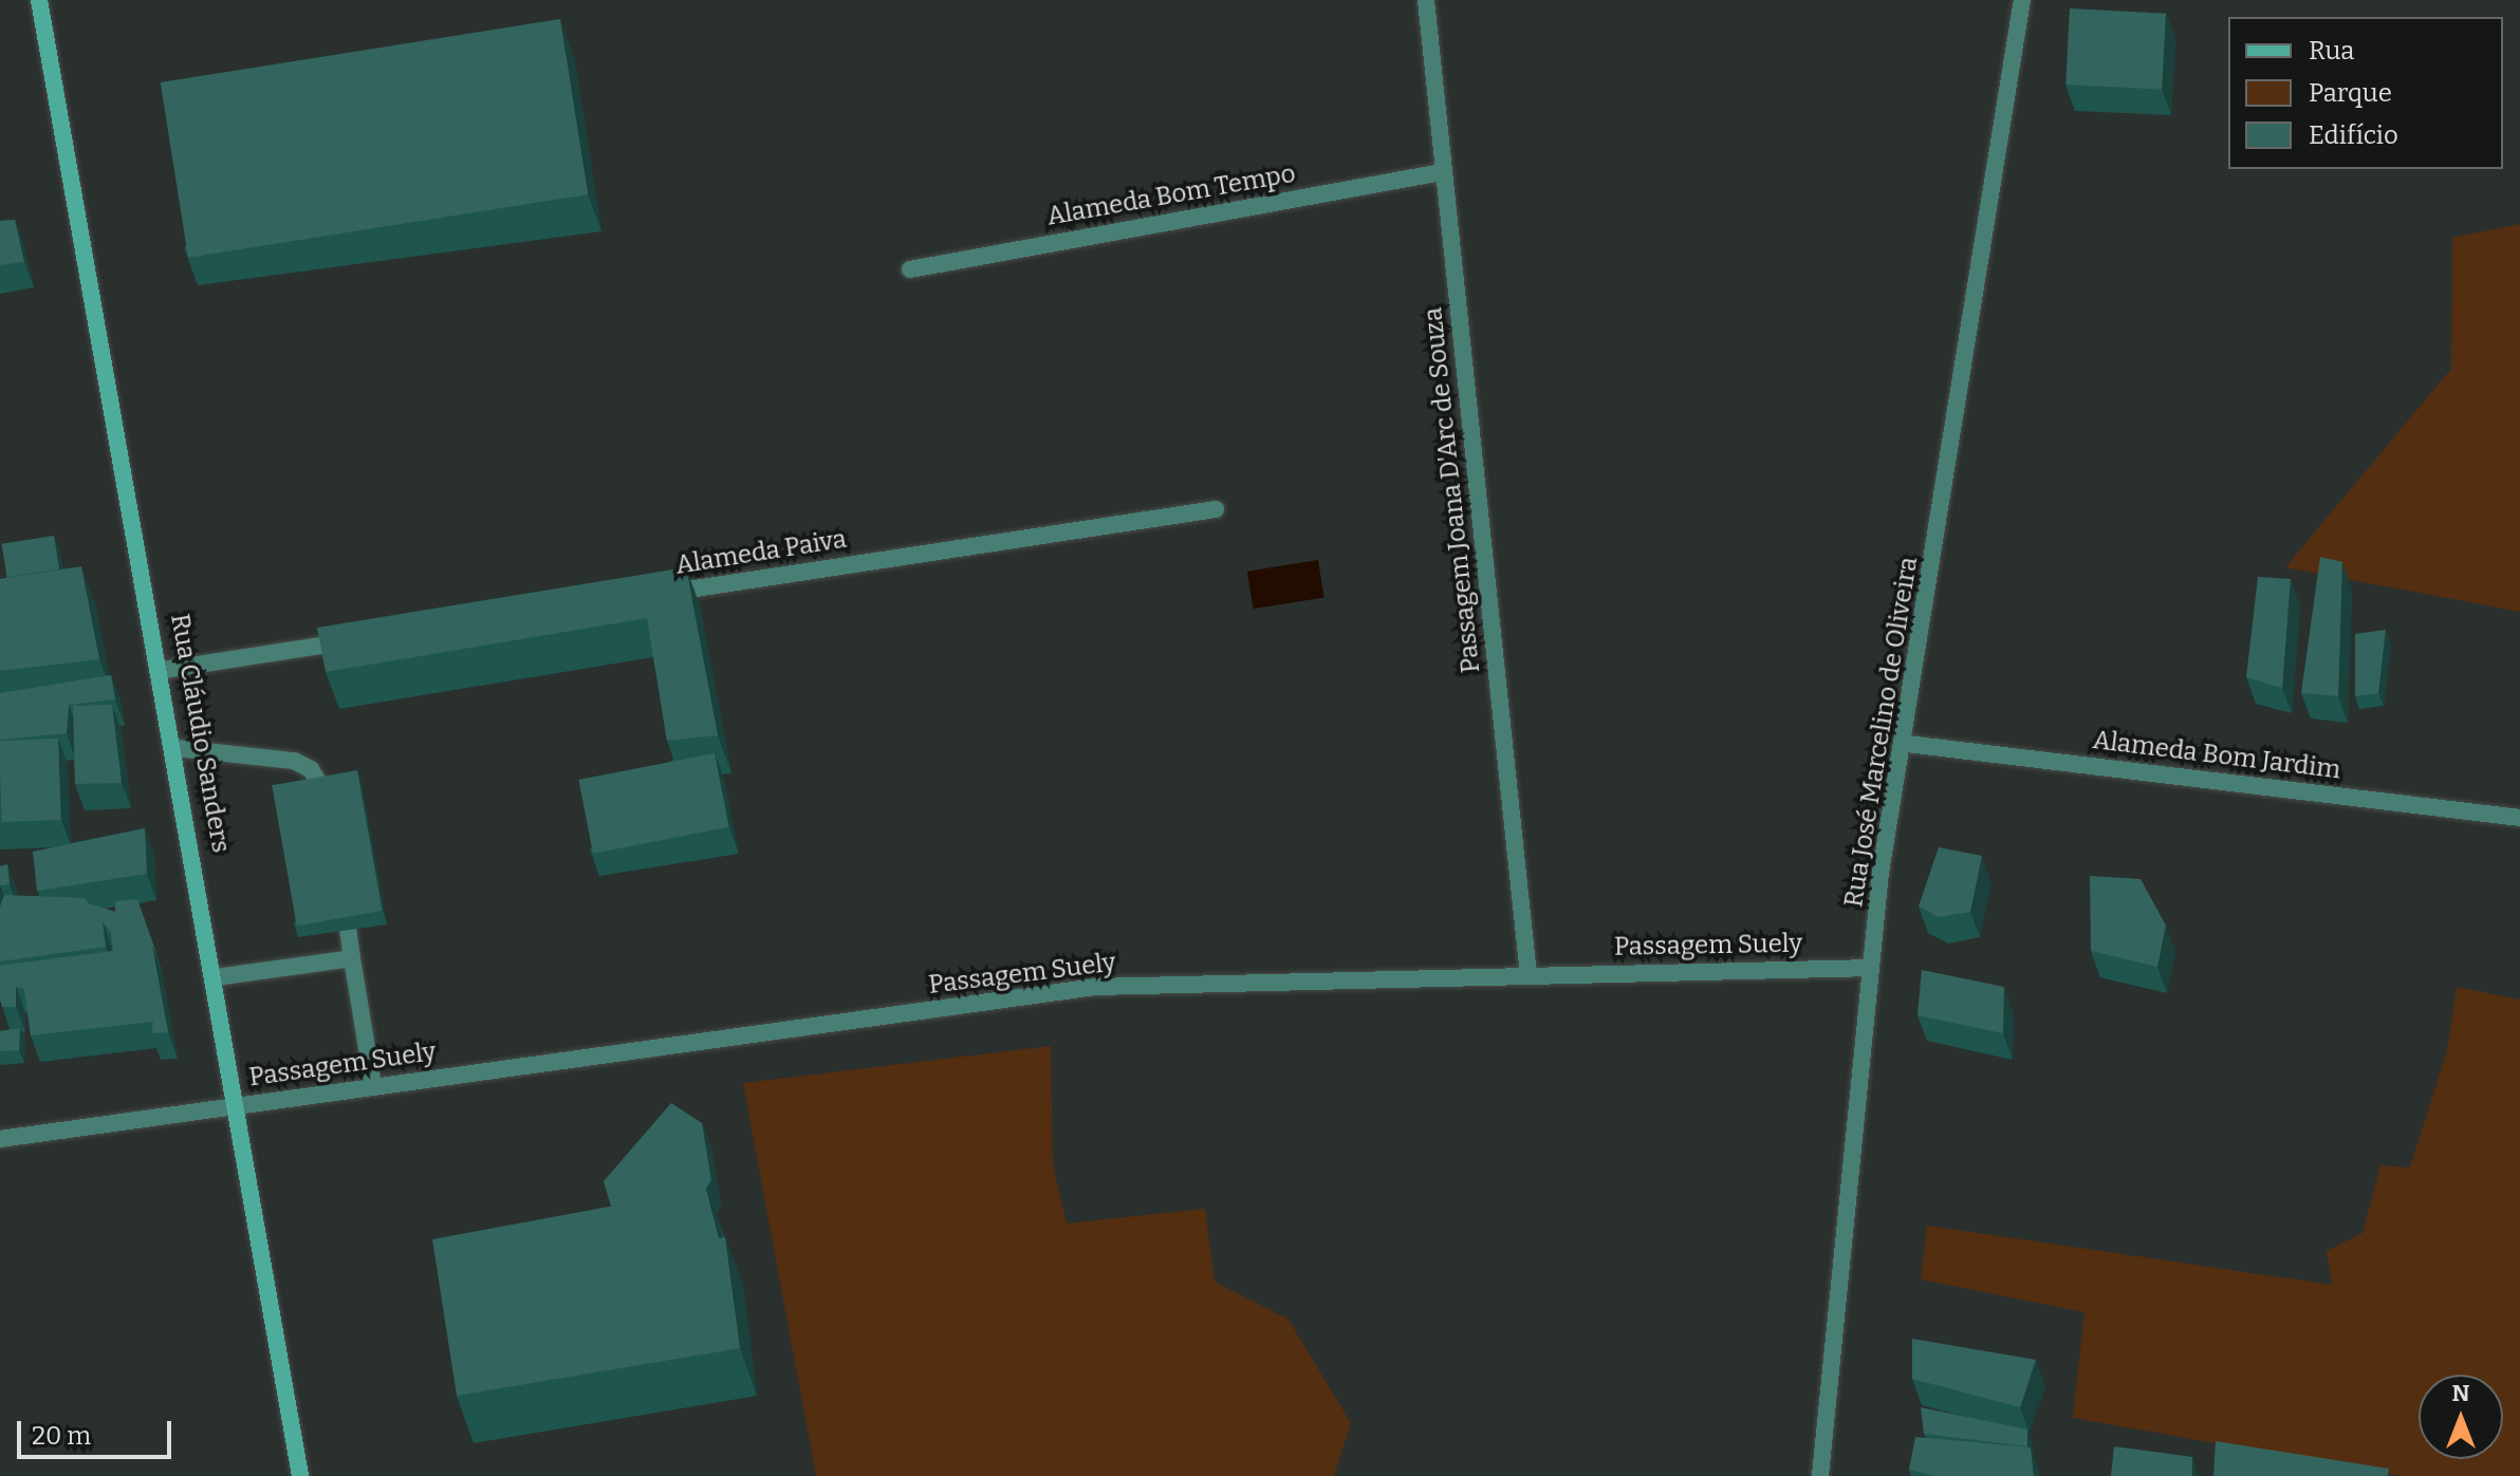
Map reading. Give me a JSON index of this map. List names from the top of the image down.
{
  "streets": {
    "main road": ["Rua Cláudio Sanders"],
    "street": [
      "Alameda Bom Tempo",
      "Passagem Joana D'Arc de Souza",
      "Alameda Paiva",
      "Rua José Marcelino de Oliveira",
      "Alameda Bom Jardim",
      "Passagem Suely"
    ]
  },
  "crossings": [
    ["Alameda Bom Tempo", "Passagem Joana D'Arc de Souza"],
    ["Passagem Joana D'Arc de Souza", "Passagem Suely"],
    ["Rua José Marcelino de Oliveira", "Alameda Bom Jardim"],
    ["Rua José Marcelino de Oliveira", "Passagem Suely"],
    ["Rua Cláudio Sanders", "Passagem Suely"]
  ],
  "legend": ["Rua", "Parque", "Edifício"],
  "scale_bar": "20 m",
  "north": "top"
}
